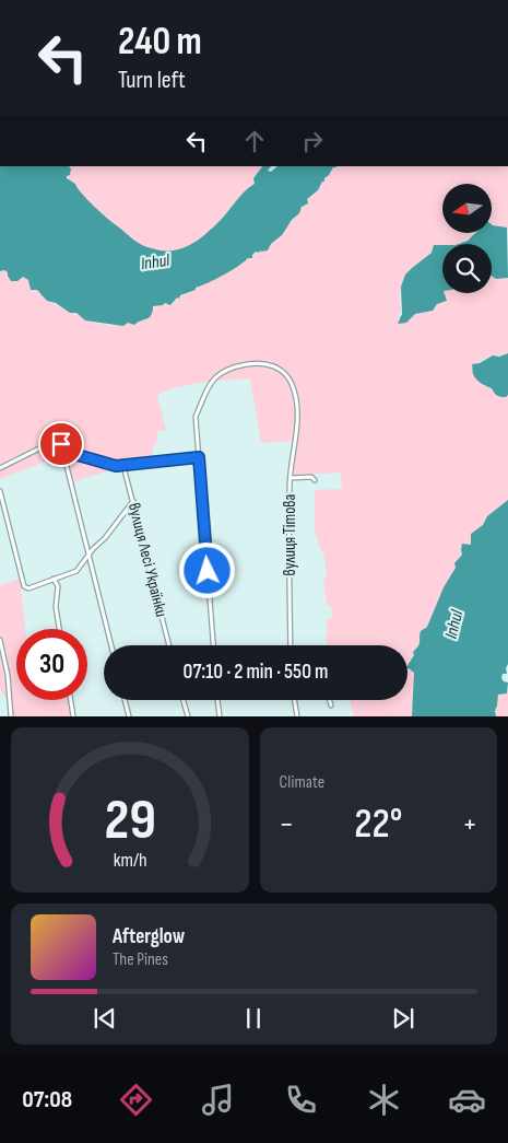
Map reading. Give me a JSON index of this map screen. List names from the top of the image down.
{
  "streets": {
    "street": ["вулиця Тітова", "вулиця Лесі Українки"]
  },
  "water": ["Inhul"],
  "north": "left",
  "page": {
    "turn": ["240 m", "Turn left"],
    "limit": "30",
    "trip": "07:10 · 2 min · 550 m",
    "tile": "Climate",
    "heat": ["−", "22°", "+"],
    "song": ["Afterglow", "The Pines"],
    "tabs": "07:08",
    "gauge": ["29", "km/h"]
  }
}
